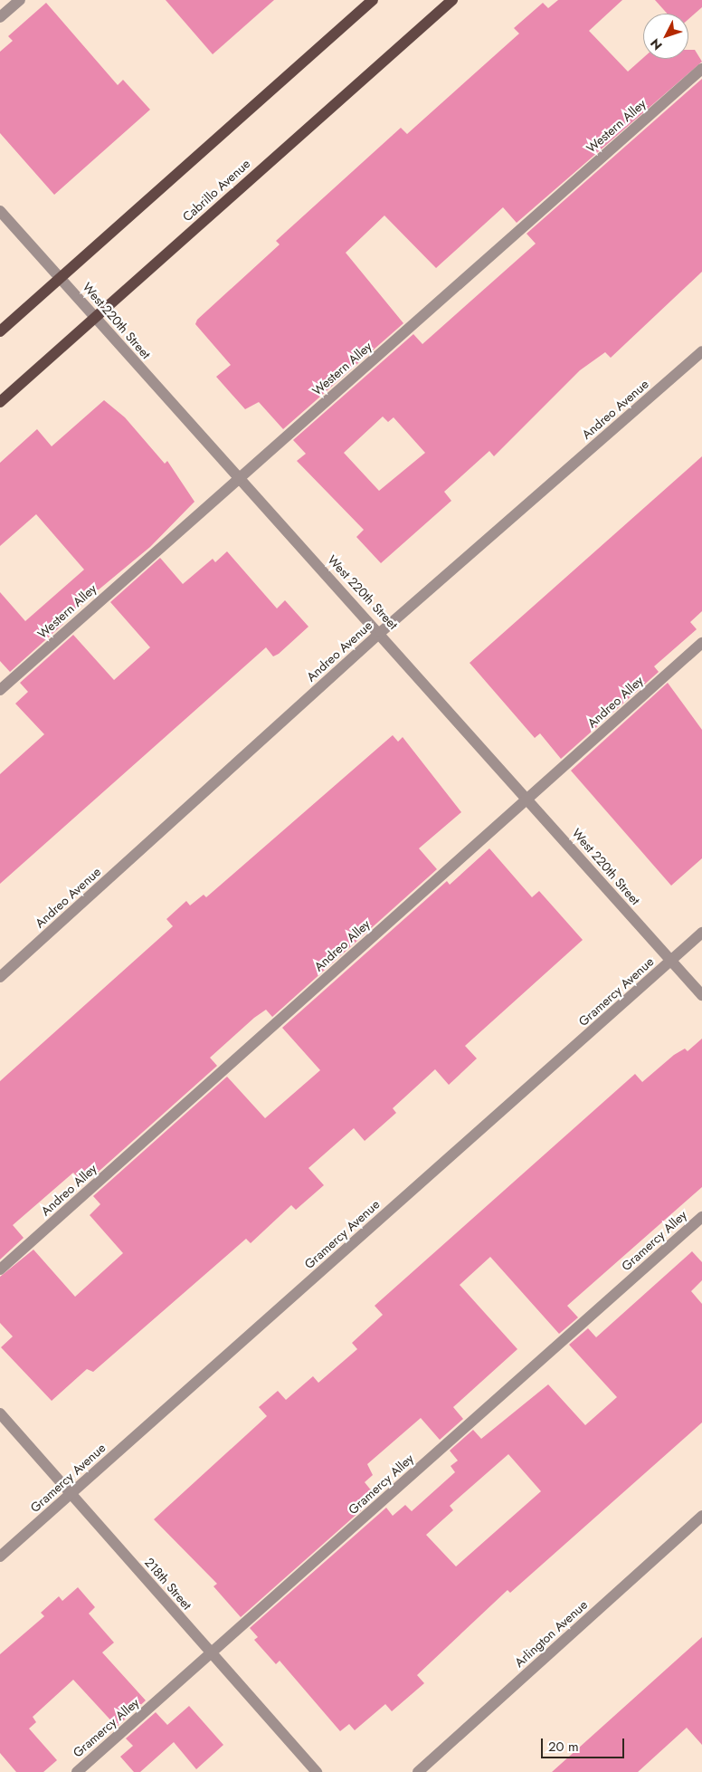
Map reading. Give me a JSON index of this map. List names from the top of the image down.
{
  "streets": {
    "main road": ["Cabrillo Avenue"],
    "street": [
      "Western Alley",
      "West 220th Street",
      "Andreo Avenue",
      "Andreo Alley",
      "Gramercy Avenue",
      "Gramercy Alley",
      "218th Street",
      "Arlington Avenue"
    ]
  },
  "crossings": [
    ["Western Alley", "West 220th Street"],
    ["Cabrillo Avenue", "West 220th Street"],
    ["West 220th Street", "Andreo Avenue"],
    ["West 220th Street", "Andreo Alley"],
    ["West 220th Street", "Gramercy Avenue"],
    ["Gramercy Avenue", "218th Street"],
    ["Gramercy Alley", "218th Street"]
  ],
  "scale_bar": "20 m",
  "north": "bottom left"
}
